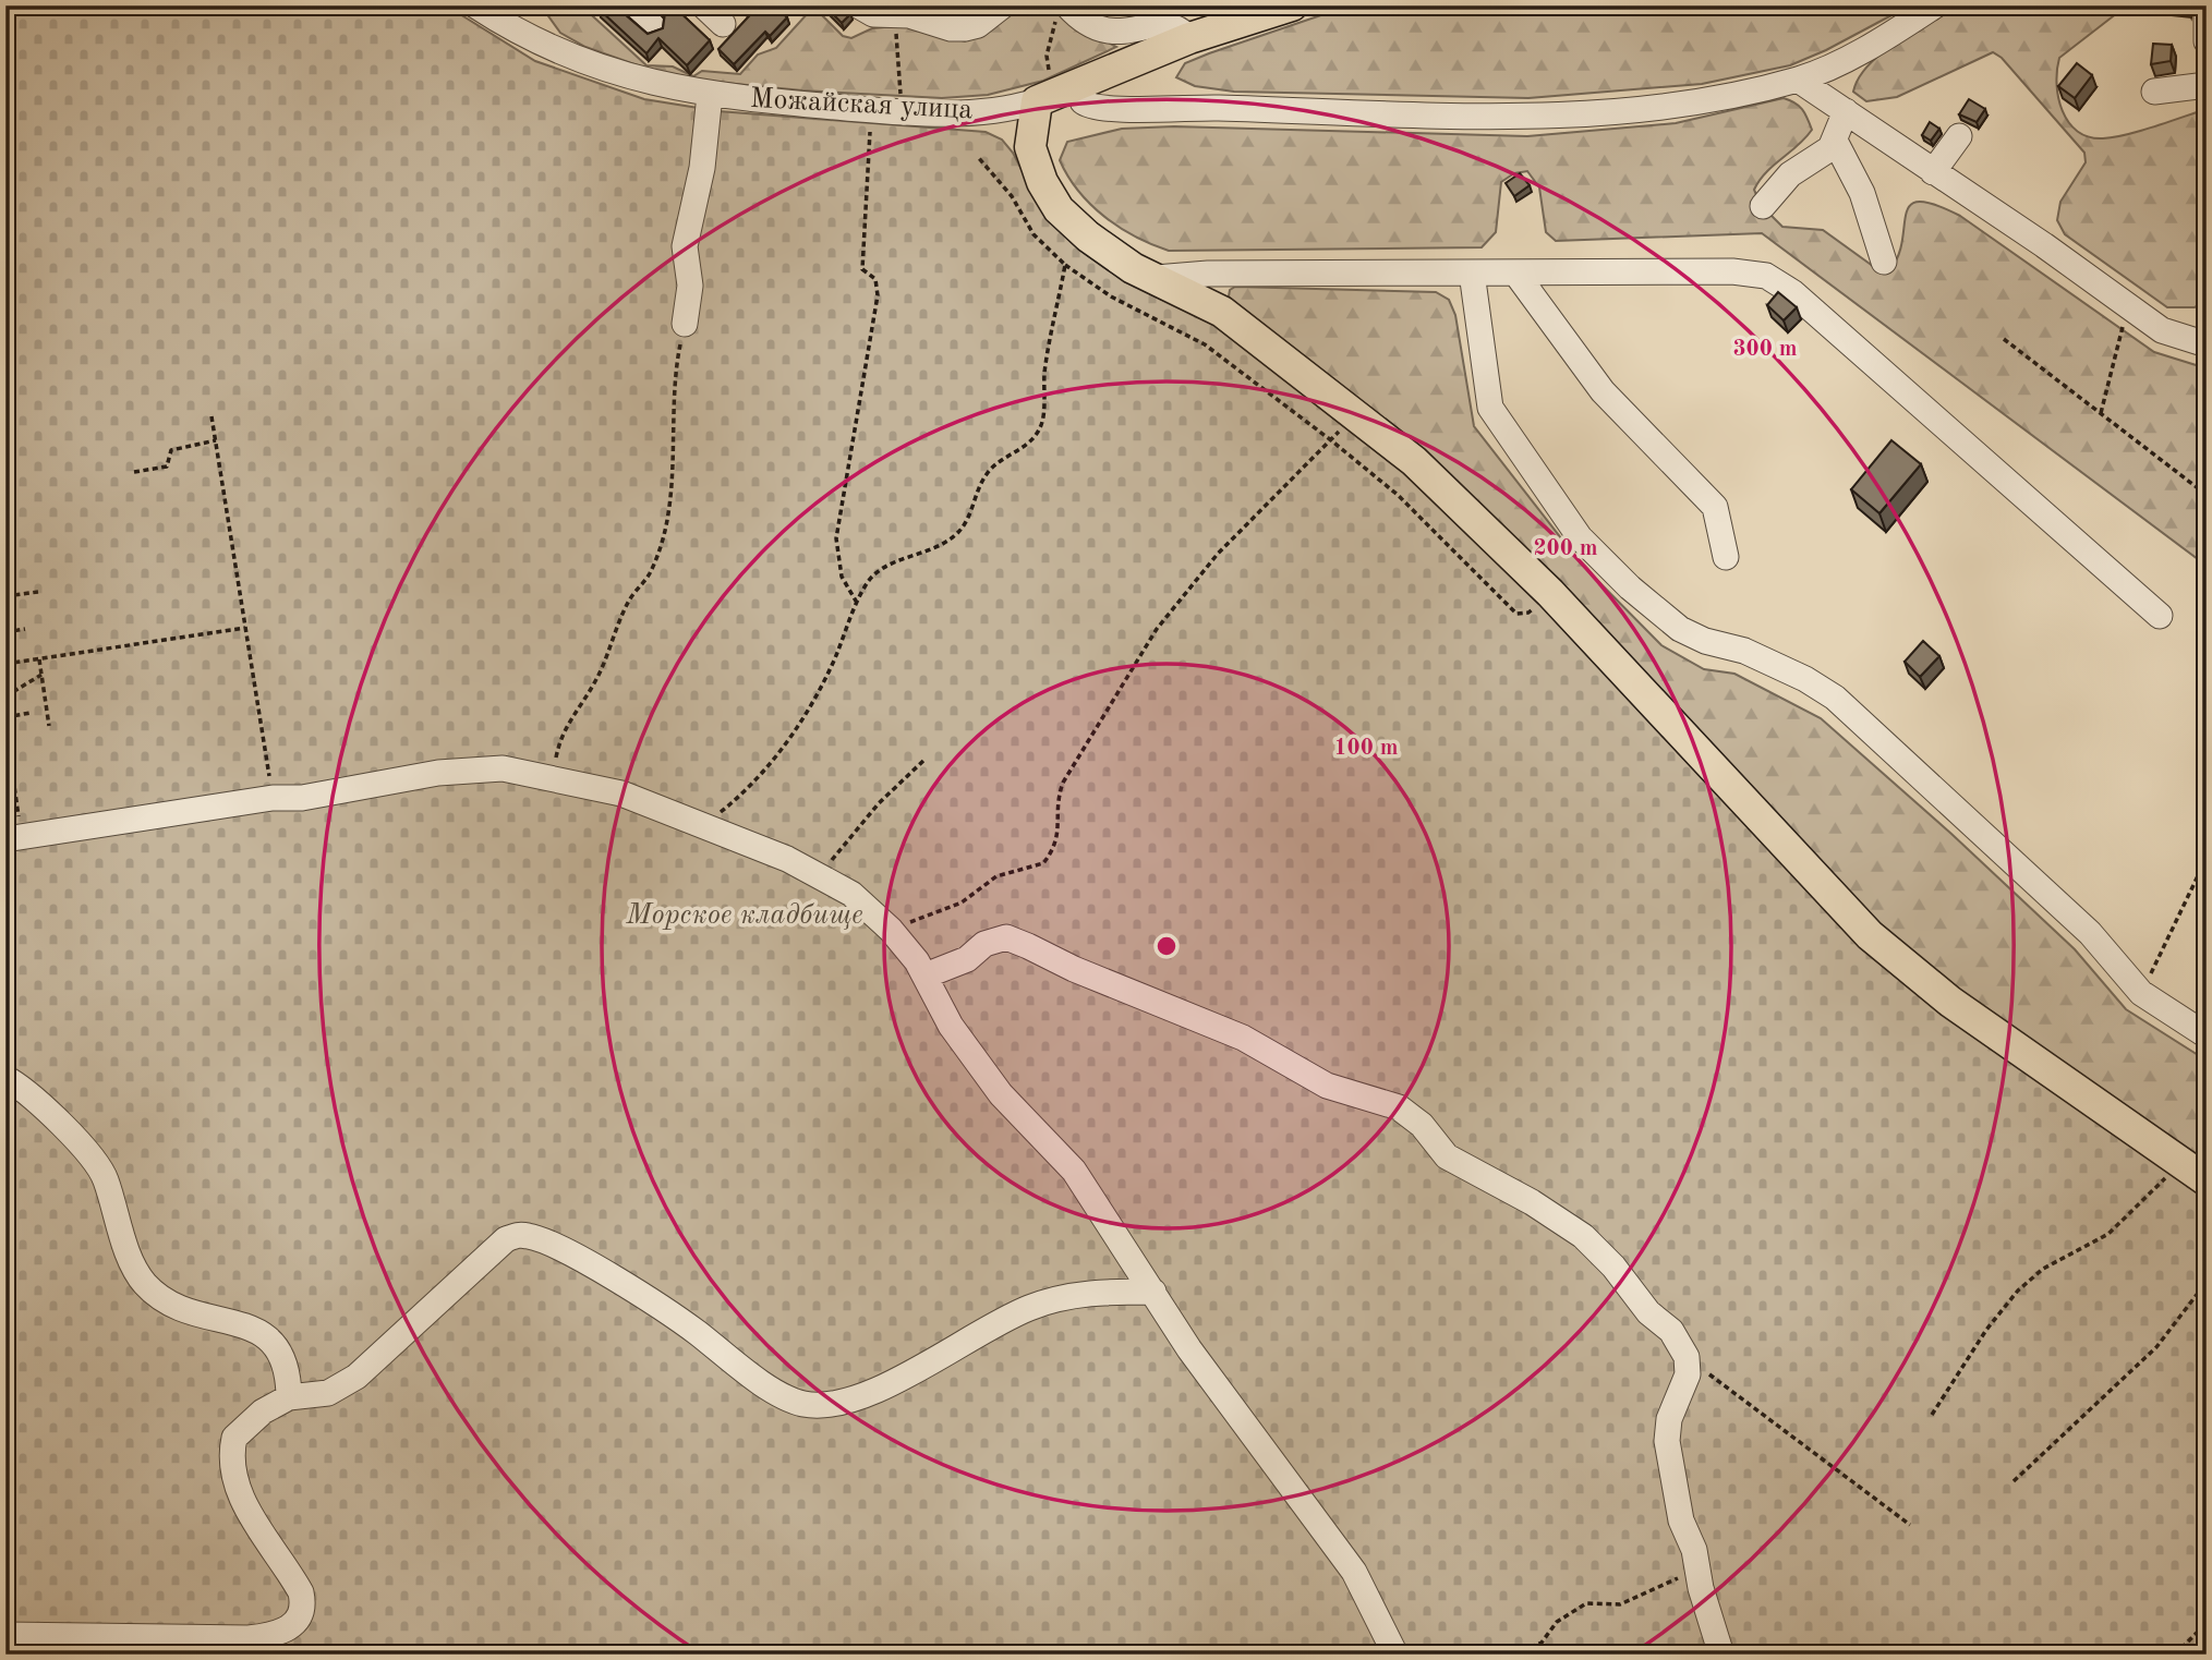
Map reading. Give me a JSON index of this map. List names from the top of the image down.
{
  "streets": {
    "main road": ["Можайская улица"]
  },
  "parks": ["Морское кладбище"],
  "rings": ["300 m", "200 m", "100 m"]
}
